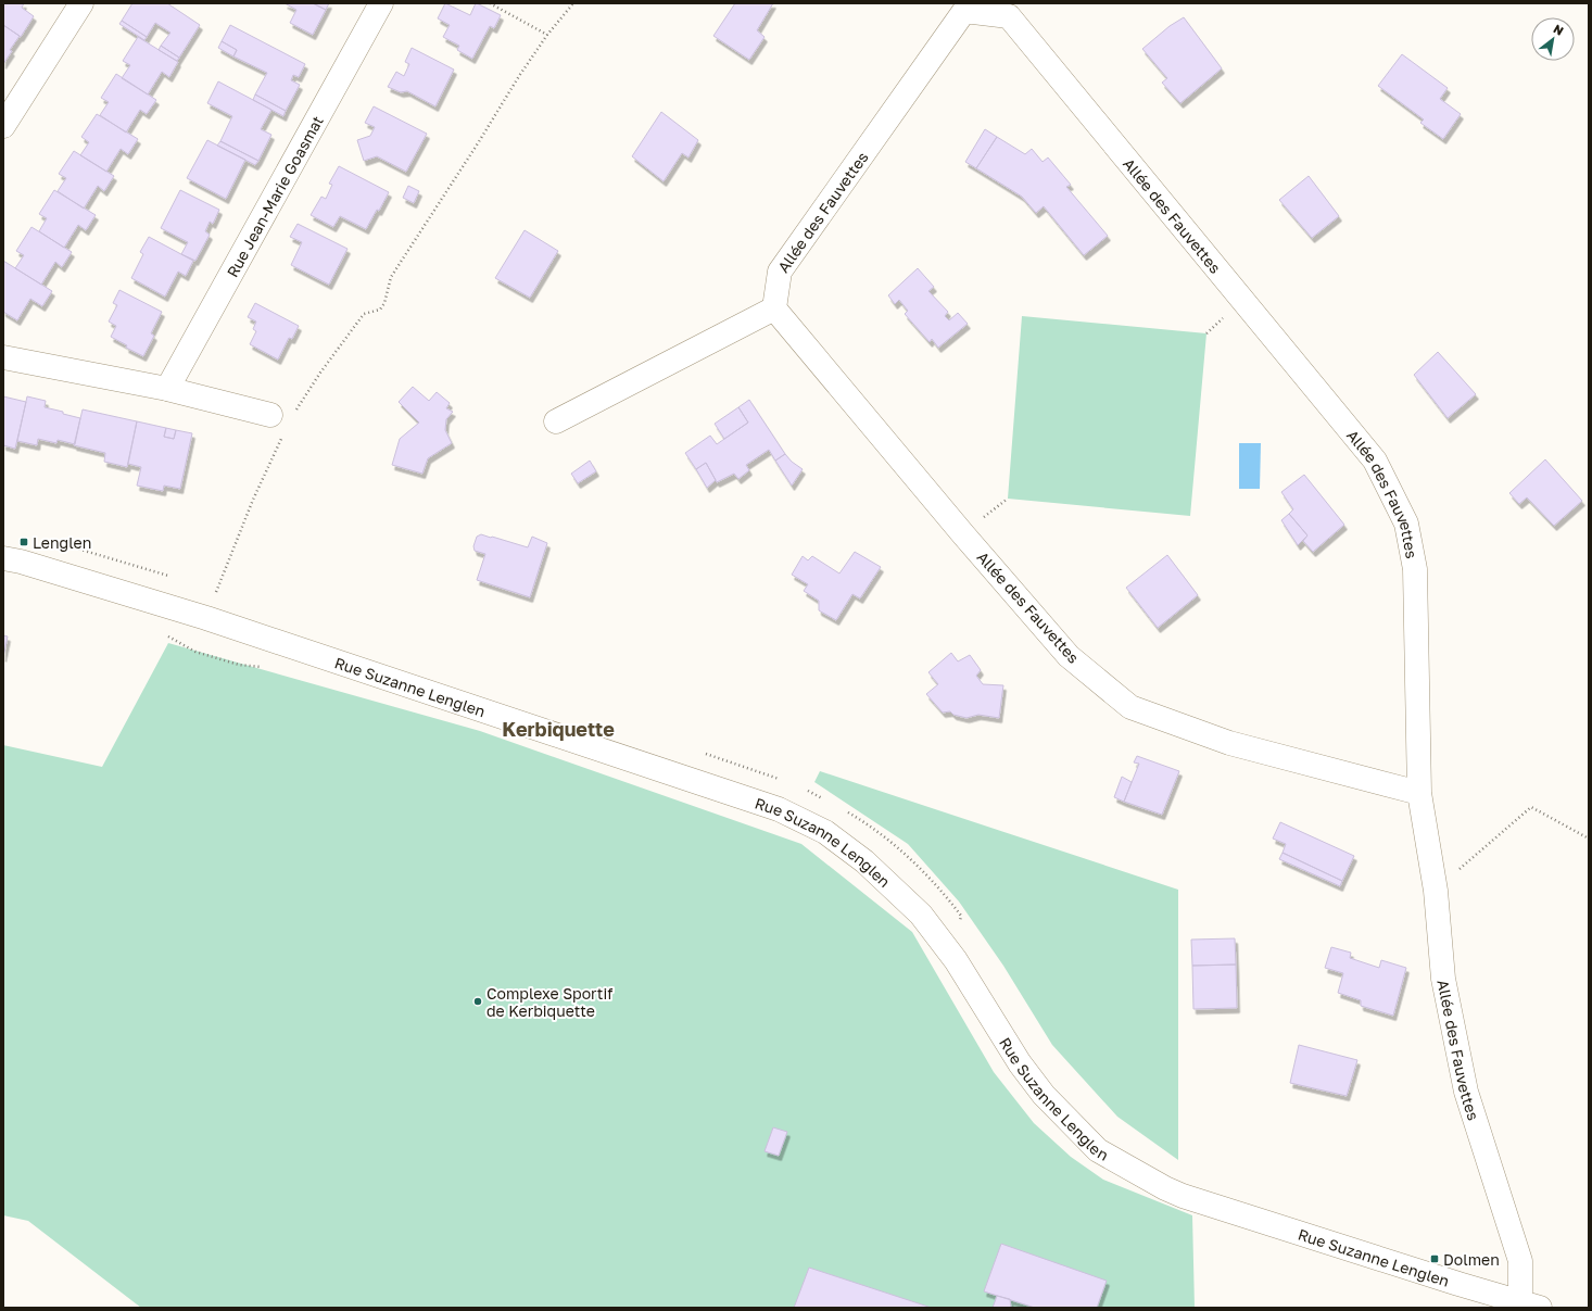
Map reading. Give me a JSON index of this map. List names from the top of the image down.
{
  "streets": {
    "street": ["Rue Jean-Marie Goasmat", "Allée des Fauvettes", "Rue Suzanne Lenglen"]
  },
  "crossings": [
    ["Allée des Fauvettes", "Rue Suzanne Lenglen"]
  ],
  "districts": ["Kerbiquette"],
  "places": {
    "transit": ["Lenglen", "Dolmen"],
    "other": ["Complexe Sportif de Kerbiquette"]
  },
  "north": "top right"
}
